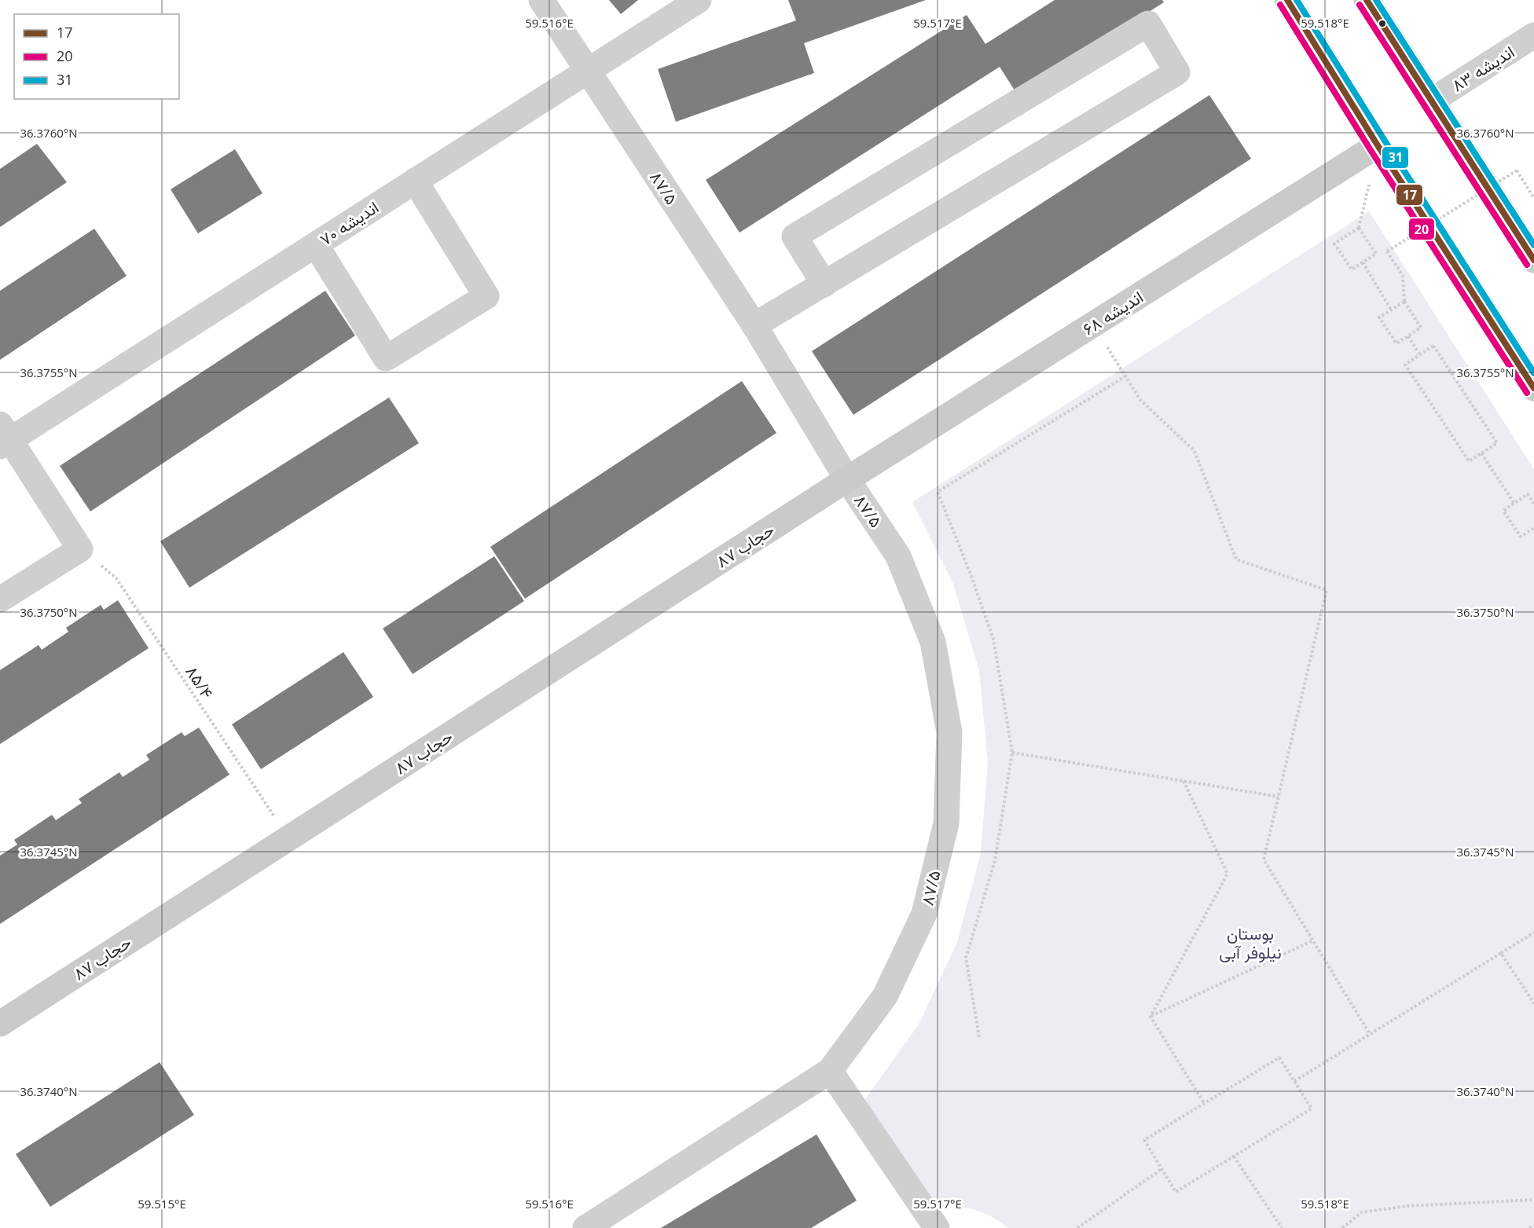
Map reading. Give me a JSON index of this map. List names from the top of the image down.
{
  "streets": {
    "street": [
      "اندیشه ۸۳",
      "۸۷/۵",
      "اندیشه ۷۰",
      "اندیشه ۶۸",
      "حجاب ۸۷"
    ],
    "path": ["۸۵/۴"]
  },
  "crossings": [
    ["۸۷/۵", "اندیشه ۷۰"],
    ["۸۷/۵", "اندیشه ۶۸"],
    ["۸۷/۵", "حجاب ۸۷"],
    ["اندیشه ۶۸", "حجاب ۸۷"],
    ["حجاب ۸۷", "۸۵/۴"]
  ],
  "parks": ["بوستان نیلوفر آبی"],
  "lines": ["transit line 17", "transit line 31", "transit line 20"],
  "legend": ["17", "20", "31"],
  "coordinates": [
    "59.516°E",
    "59.517°E",
    "59.518°E",
    "36.3760°N",
    "36.3755°N",
    "36.3750°N",
    "36.3745°N",
    "36.3740°N",
    "59.515°E"
  ]
}
